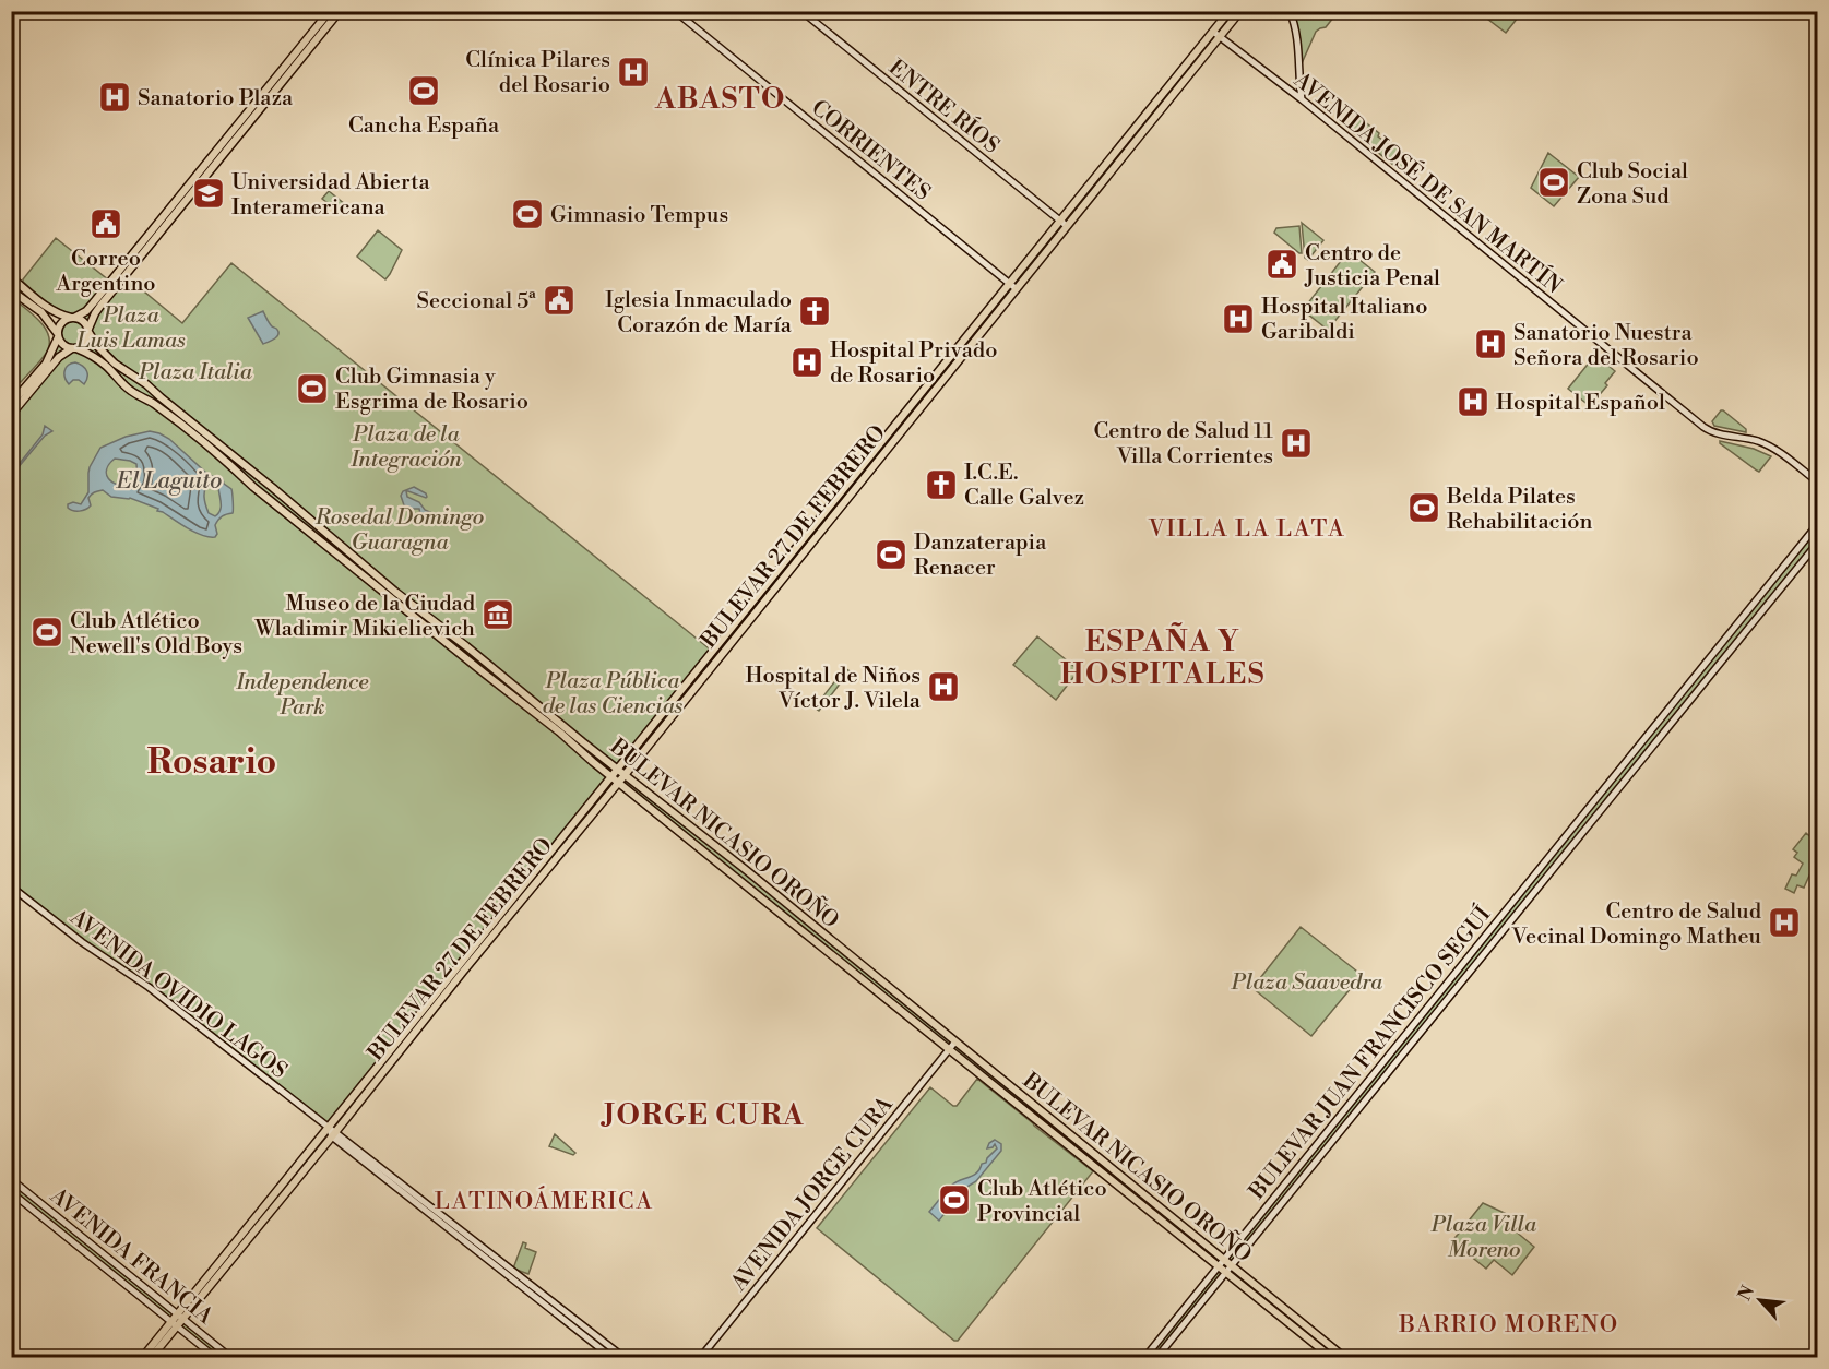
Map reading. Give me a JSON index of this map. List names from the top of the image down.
{
  "streets": {
    "main road": [
      "ENTRE RÍOS",
      "CORRIENTES",
      "AVENIDA JOSÉ DE SAN MARTÍN",
      "BULEVAR 27 DE FEBRERO",
      "BULEVAR NICASIO OROÑO",
      "AVENIDA OVIDIO LAGOS",
      "BULEVAR JUAN FRANCISCO SEGUÍ",
      "AVENIDA JORGE CURA",
      "AVENIDA FRANCIA"
    ]
  },
  "crossings": [
    ["ENTRE RÍOS", "BULEVAR 27 DE FEBRERO"],
    ["CORRIENTES", "BULEVAR 27 DE FEBRERO"],
    ["AVENIDA JOSÉ DE SAN MARTÍN", "BULEVAR 27 DE FEBRERO"],
    ["BULEVAR 27 DE FEBRERO", "BULEVAR NICASIO OROÑO"],
    ["BULEVAR 27 DE FEBRERO", "AVENIDA OVIDIO LAGOS"],
    ["BULEVAR 27 DE FEBRERO", "AVENIDA FRANCIA"],
    ["BULEVAR NICASIO OROÑO", "BULEVAR JUAN FRANCISCO SEGUÍ"],
    ["BULEVAR NICASIO OROÑO", "AVENIDA JORGE CURA"]
  ],
  "districts": [
    "ABASTO",
    "VILLA LA LATA",
    "ESPAÑA Y HOSPITALES",
    "Rosario",
    "JORGE CURA",
    "LATINOÁMERICA",
    "BARRIO MORENO"
  ],
  "water": ["El Laguito"],
  "parks": [
    "Plaza Luis Lamas",
    "Plaza Italia",
    "Plaza de la Integración",
    "Rosedal Domingo Guaragna",
    "Plaza Pública de las Ciencias",
    "Independence Park",
    "Plaza Saavedra",
    "Plaza Villa Moreno"
  ],
  "places": {
    "hospital": [
      "Clínica Pilares del Rosario",
      "Sanatorio Plaza",
      "Hospital Italiano Garibaldi",
      "Sanatorio Nuestra Señora del Rosario",
      "Hospital Privado de Rosario",
      "Hospital Español",
      "Centro de Salud 11 Villa Corrientes",
      "Hospital de Niños Víctor J. Vilela",
      "Centro de Salud Vecinal Domingo Matheu"
    ],
    "sports": [
      "Cancha España",
      "Club Social Zona Sud",
      "Gimnasio Tempus",
      "Club Gimnasia y Esgrima de Rosario",
      "Belda Pilates Rehabilitación",
      "Danzaterapia Renacer",
      "Club Atlético Newell's Old Boys",
      "Club Atlético Provincial"
    ],
    "school or university": ["Universidad Abierta Interamericana"],
    "public building": ["Correo Argentino", "Centro de Justicia Penal", "Seccional 5ª"],
    "church": ["Iglesia Inmaculado Corazón de María", "I.C.E. Calle Galvez"],
    "museum": ["Museo de la Ciudad Wladimir Mikielievich"]
  },
  "north": "top left"
}
